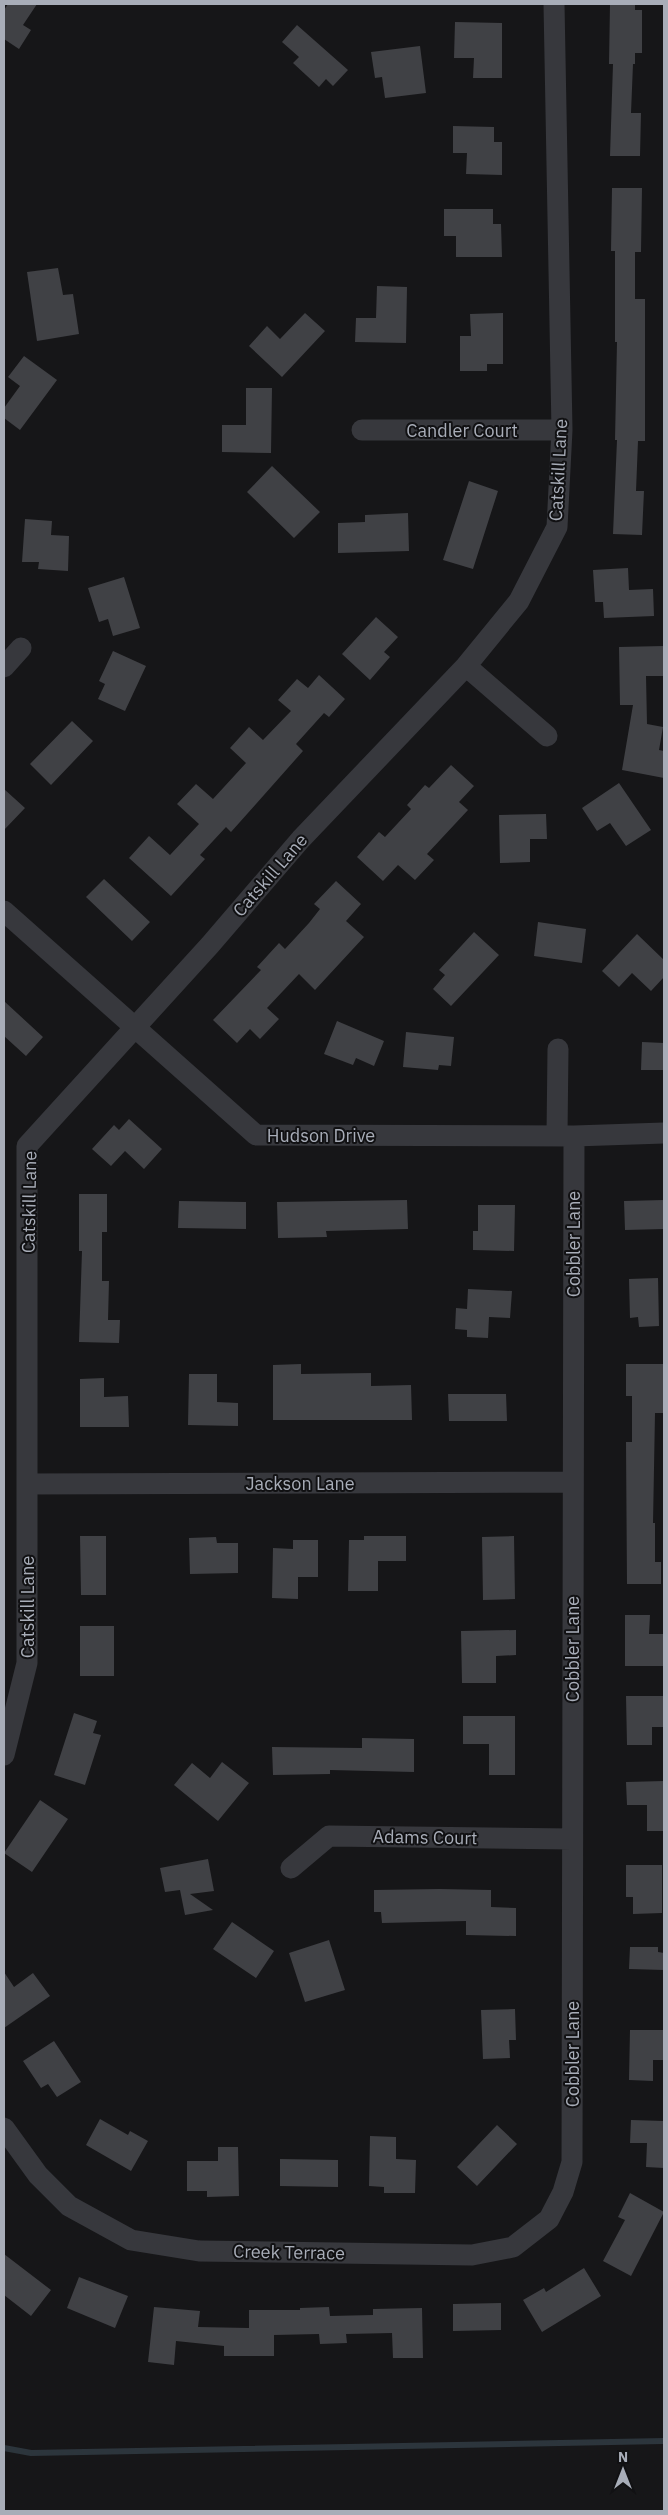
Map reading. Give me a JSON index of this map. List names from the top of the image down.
{
  "streets": {
    "street": [
      "Candler Court",
      "Catskill Lane",
      "Hudson Drive",
      "Cobbler Lane",
      "Jackson Lane",
      "Adams Court",
      "Creek Terrace"
    ]
  },
  "crossings": [
    ["Candler Court", "Catskill Lane"],
    ["Catskill Lane", "Hudson Drive"],
    ["Catskill Lane", "Jackson Lane"],
    ["Hudson Drive", "Cobbler Lane"],
    ["Cobbler Lane", "Jackson Lane"],
    ["Cobbler Lane", "Adams Court"],
    ["Cobbler Lane", "Creek Terrace"]
  ],
  "north": "top"
}
